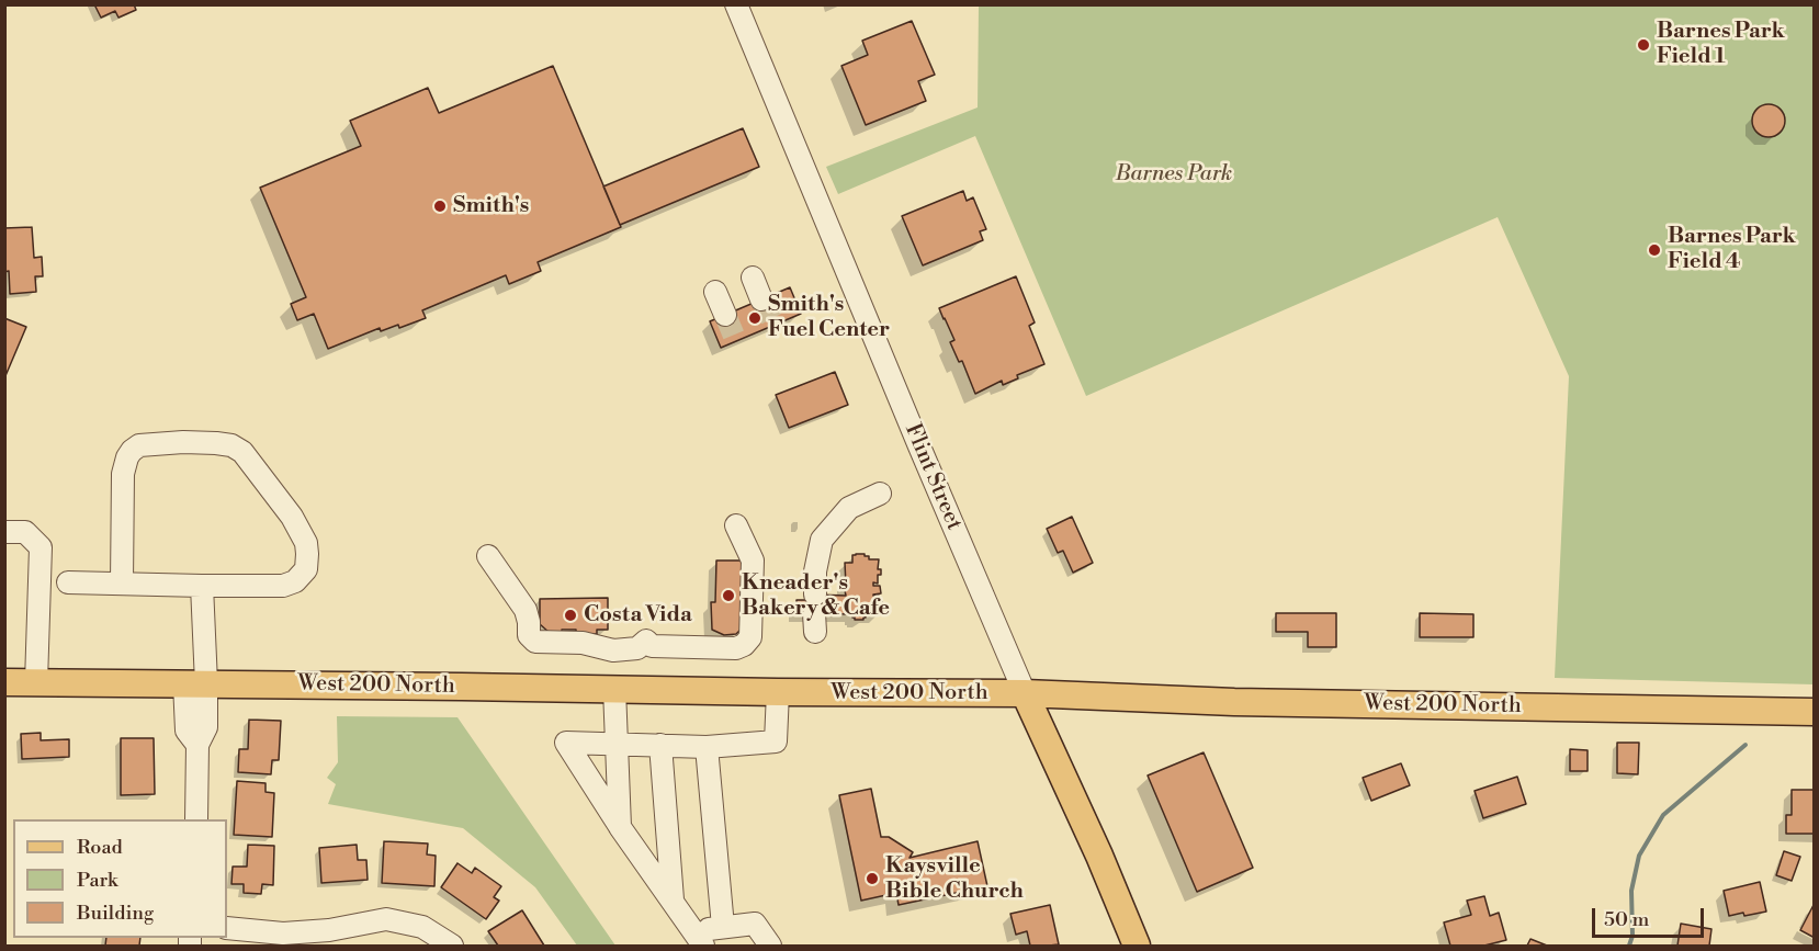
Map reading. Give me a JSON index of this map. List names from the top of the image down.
{
  "streets": {
    "main road": ["Flint Street", "West 200 North"]
  },
  "crossings": [
    ["Flint Street", "West 200 North"]
  ],
  "parks": ["Barnes Park"],
  "places": [
    "Barnes Park Field 1",
    "Smith's",
    "Barnes Park Field 4",
    "Smith's Fuel Center",
    "Kneader's Bakery & Cafe",
    "Costa Vida",
    "Kaysville Bible Church"
  ],
  "legend": ["Road", "Park", "Building"],
  "scale_bar": "50 m"
}
